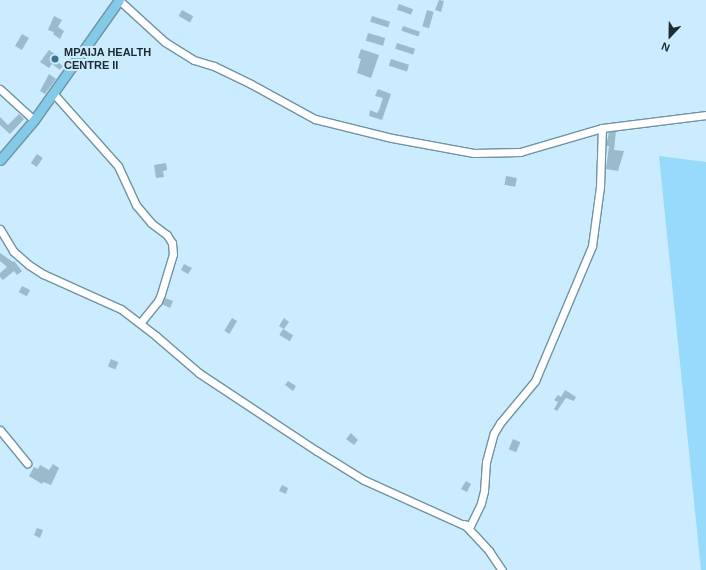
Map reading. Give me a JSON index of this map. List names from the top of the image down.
{
  "places": ["MPAIJA HEALTH CENTRE II"],
  "north": "bottom"
}
